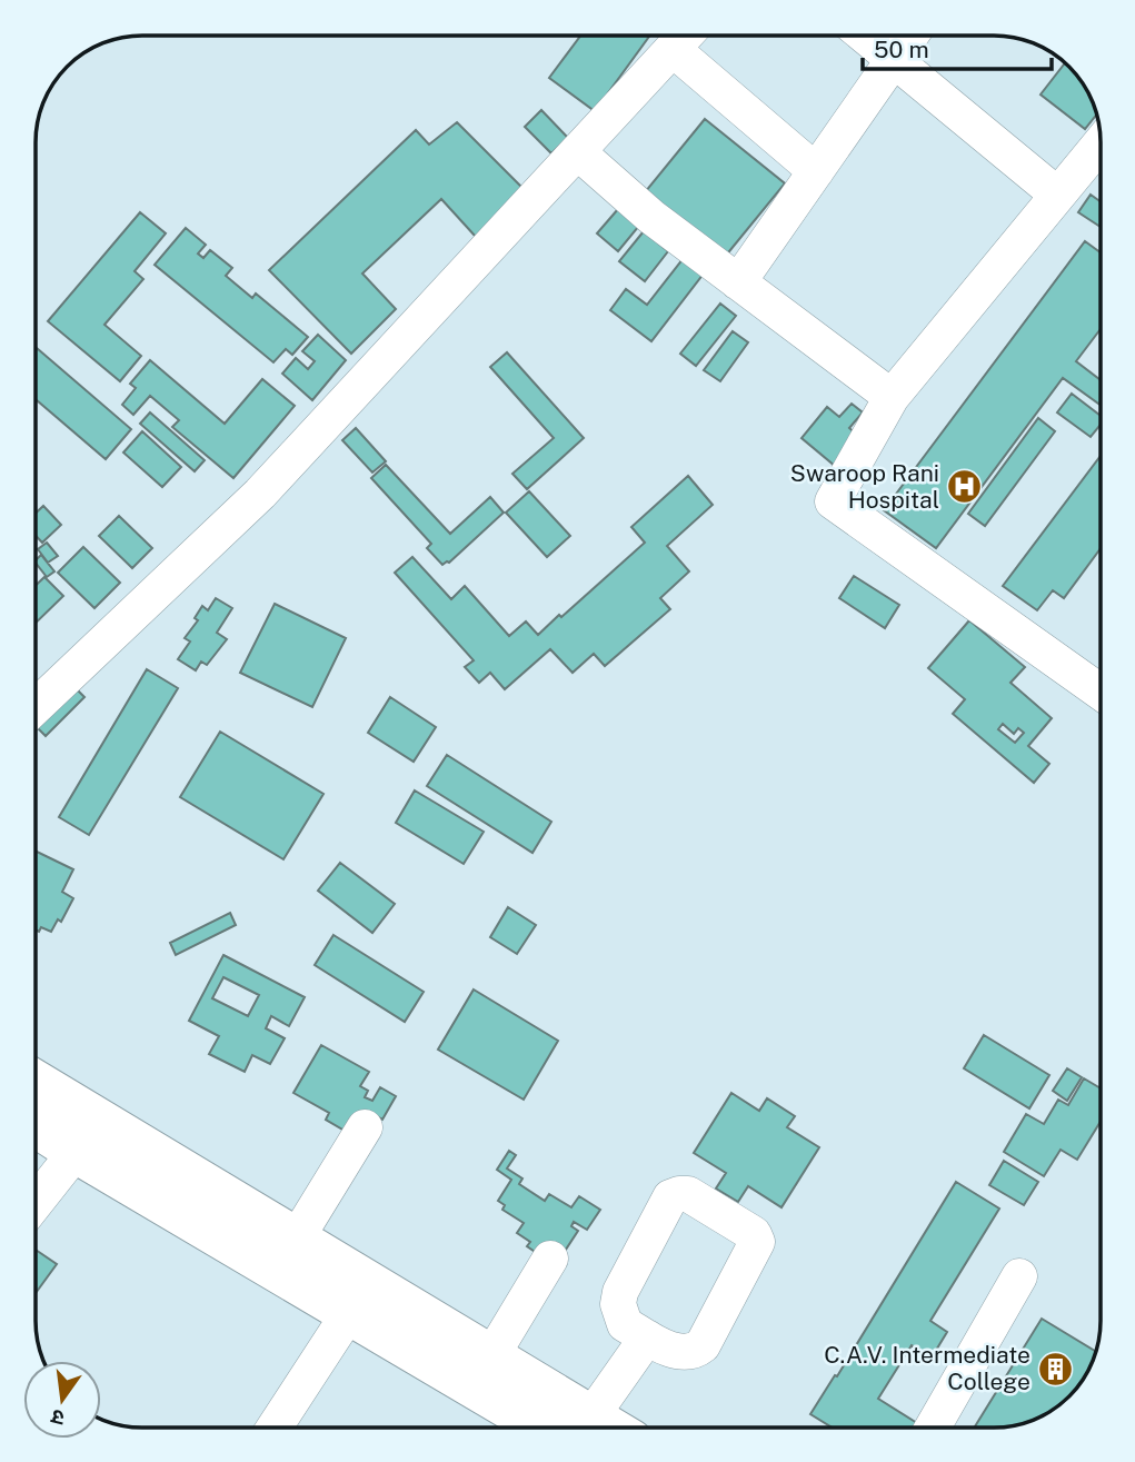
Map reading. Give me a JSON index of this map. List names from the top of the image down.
{
  "places": {
    "hospital": ["Swaroop Rani Hospital"],
    "building": ["C.A.V. Intermediate College"]
  },
  "scale_bar": "50 m",
  "north": "bottom"
}
